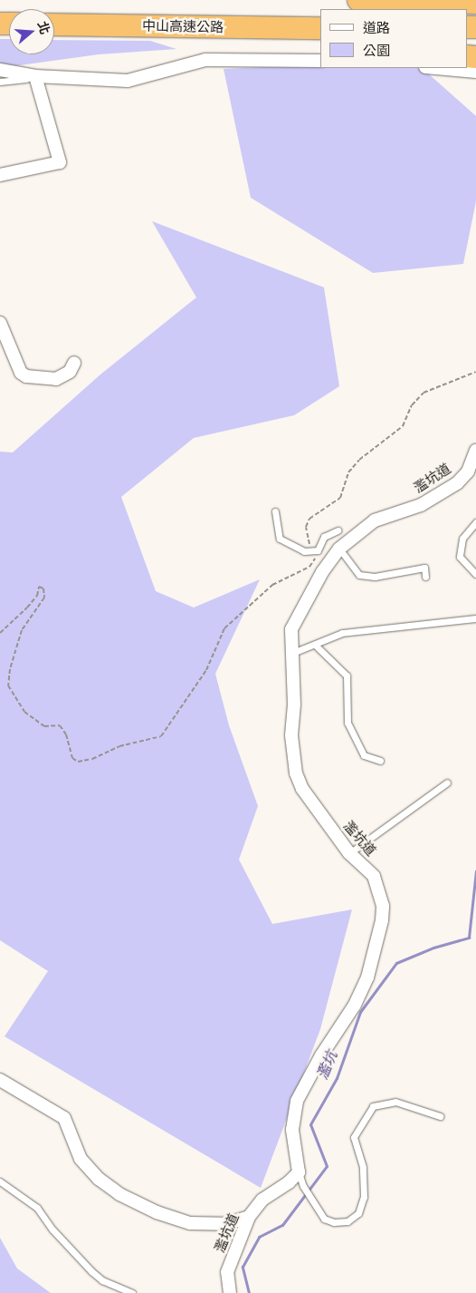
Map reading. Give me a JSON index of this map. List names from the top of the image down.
{
  "streets": {
    "highway": ["中山高速公路"],
    "street": ["濫坑道"]
  },
  "water": ["濫坑"],
  "legend": ["道路", "公園"],
  "north": "right"
}
